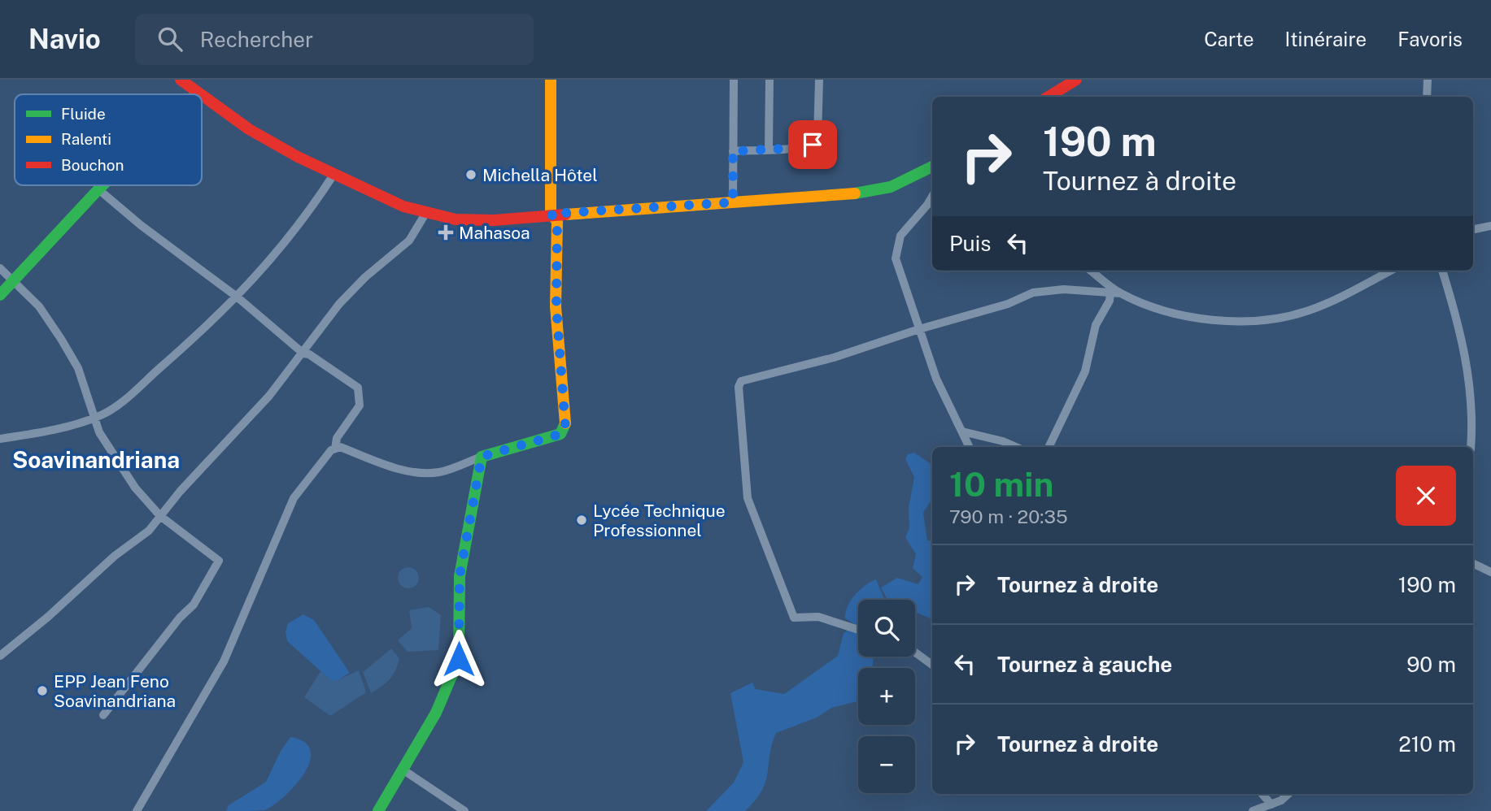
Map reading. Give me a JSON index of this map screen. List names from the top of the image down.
{
  "districts": ["Soavinandriana"],
  "places": {
    "other": ["Michella Hôtel", "Lycée Technique Professionnel", "EPP Jean Feno Soavinandriana"],
    "health": ["Mahasoa"]
  },
  "legend": ["Fluide", "Ralenti", "Bouchon"],
  "page": {
    "header": "Navio",
    "search": "Rechercher",
    "nav": ["Carte", "Itinéraire", "Favoris"],
    "turn": ["190 m", "Tournez à droite"],
    "then": "Puis",
    "heading": ["10 min", "790 m · 20:35"],
    "list": [
      {
        "name": "Tournez à droite",
        "value": "190 m"
      },
      {
        "name": "Tournez à gauche",
        "value": "90 m"
      },
      {
        "name": "Tournez à droite",
        "value": "210 m"
      }
    ],
    "map_buttons": ["+", "−"]
  }
}
